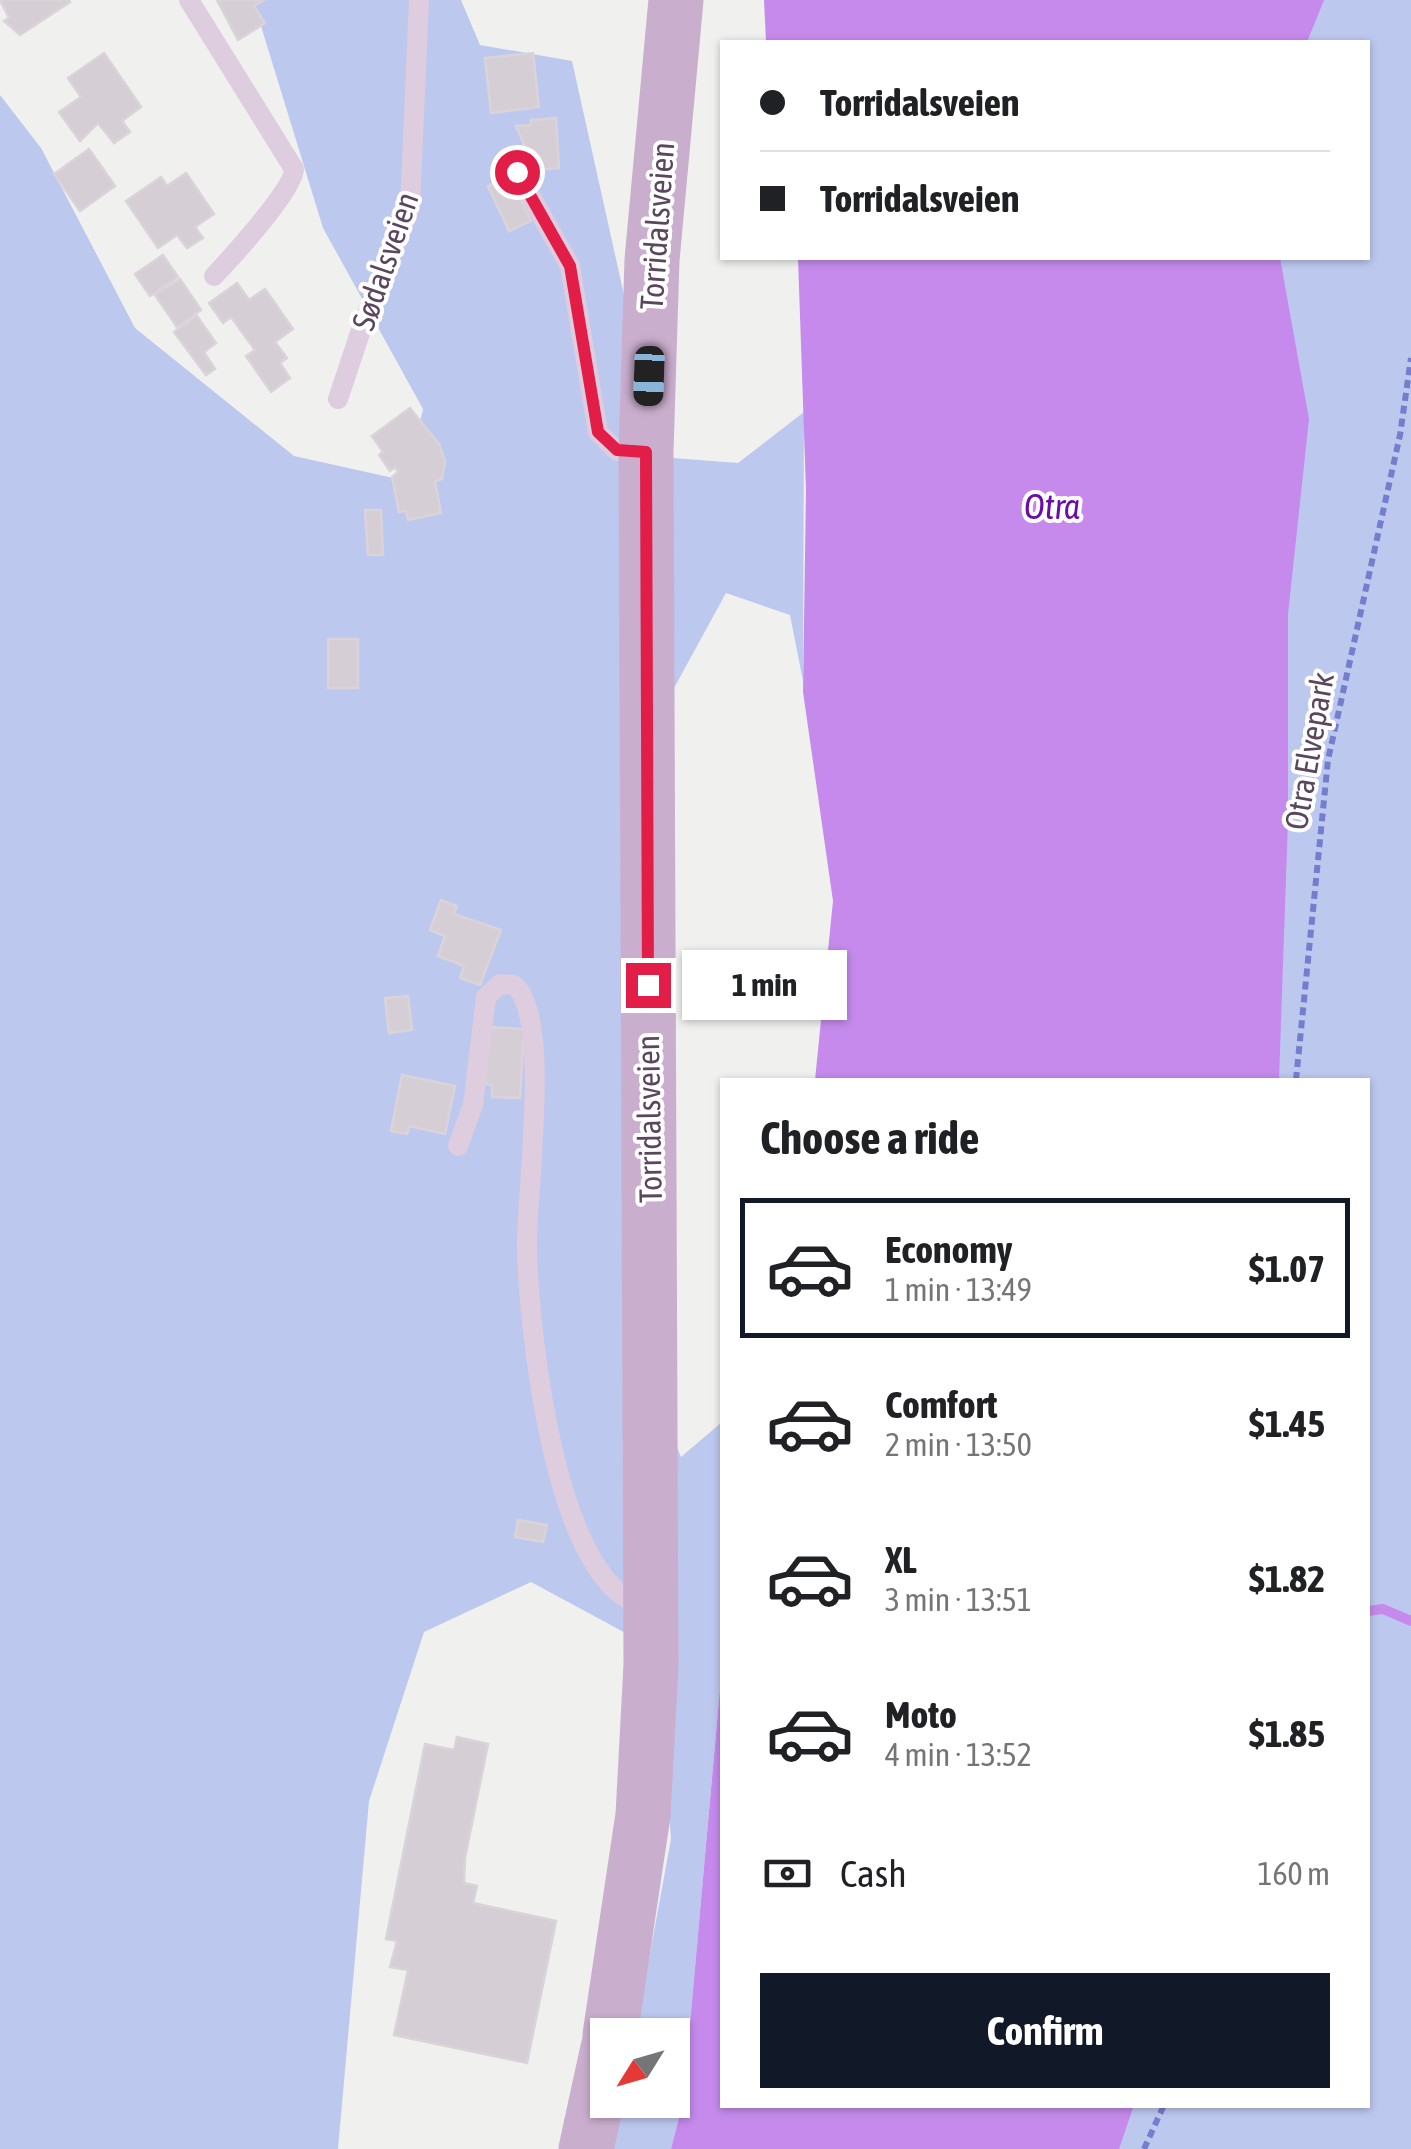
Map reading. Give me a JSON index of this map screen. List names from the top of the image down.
{
  "streets": {
    "main road": ["Torridalsveien"],
    "lane": ["Sødalsveien"],
    "path": ["Otra Elvepark"]
  },
  "water": ["Otra"],
  "north": "bottom left",
  "page": {
    "banner": ["Torridalsveien", "Torridalsveien"],
    "bubble": "1 min",
    "heading": "Choose a ride",
    "list": [
      {
        "name": "Economy",
        "note": "1 min · 13:49",
        "value": "$1.07"
      },
      {
        "name": "Comfort",
        "note": "2 min · 13:50",
        "value": "$1.45"
      },
      {
        "name": "XL",
        "note": "3 min · 13:51",
        "value": "$1.82"
      },
      {
        "name": "Moto",
        "note": "4 min · 13:52",
        "value": "$1.85"
      }
    ],
    "pay": ["Cash", "160 m"],
    "buttons": "Confirm"
  }
}
